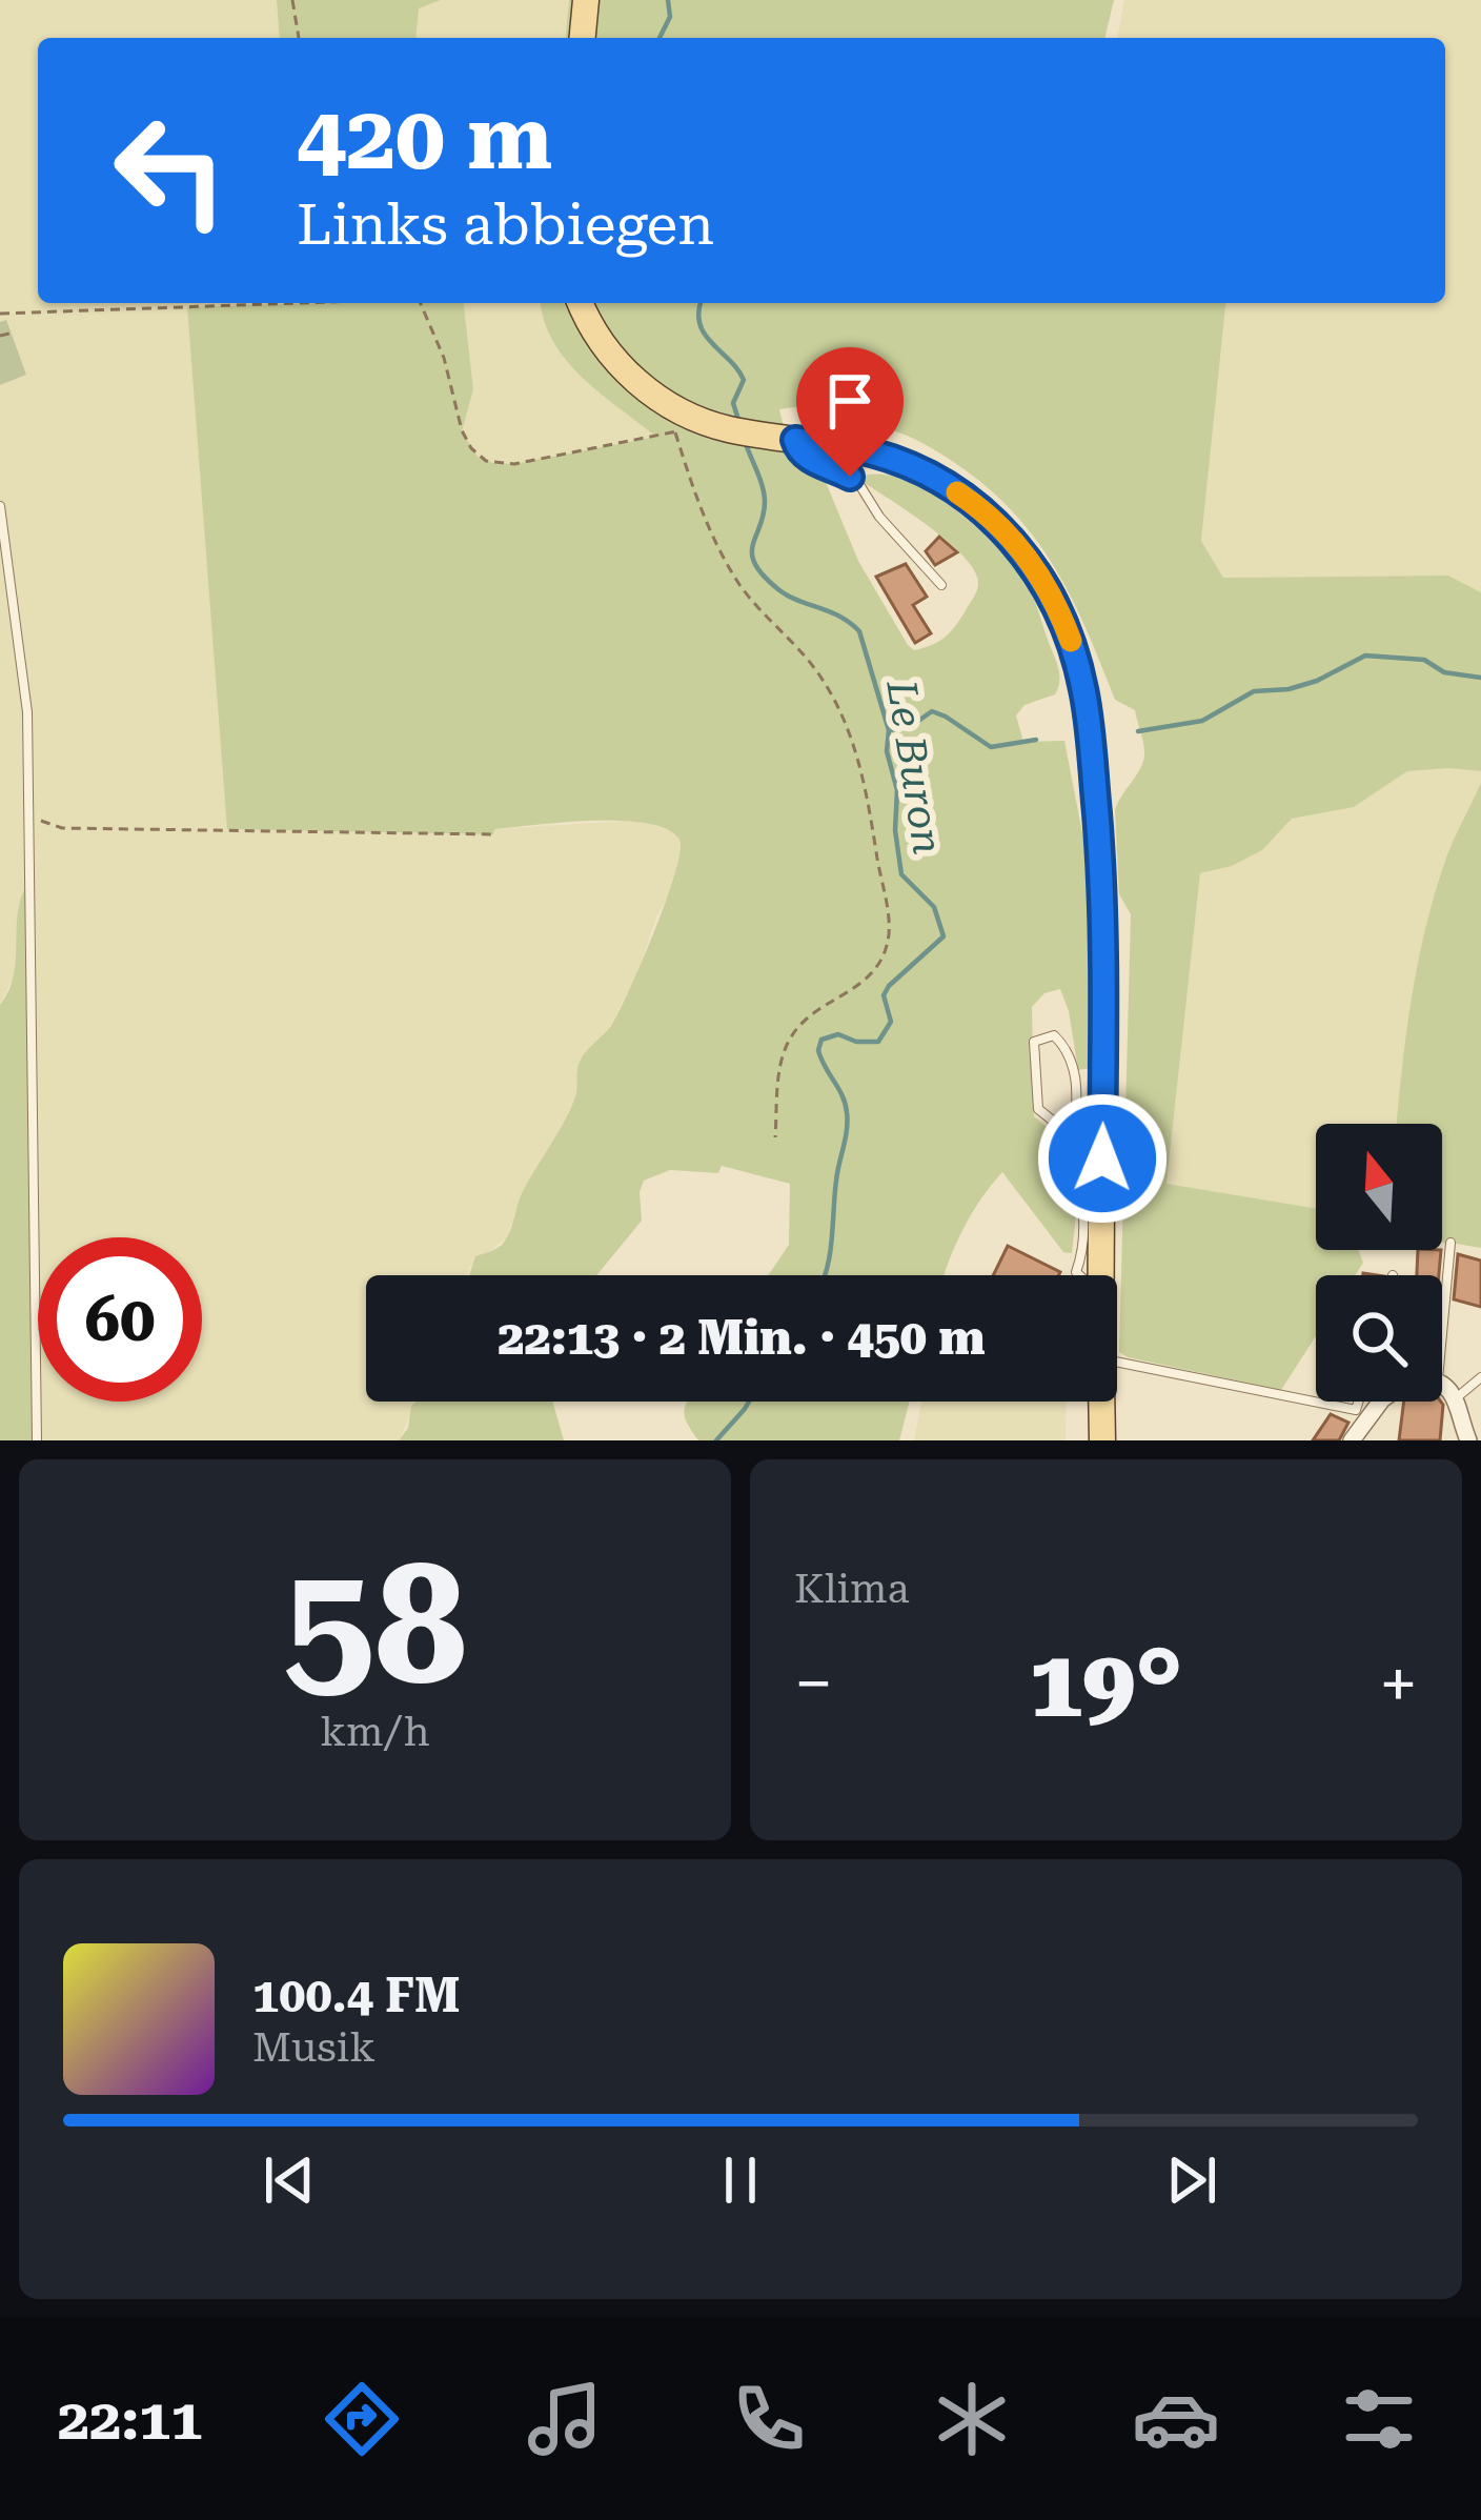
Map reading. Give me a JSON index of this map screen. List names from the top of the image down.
{
  "water": ["Le Buron"],
  "north": "top",
  "page": {
    "turn": ["420 m", "Links abbiegen"],
    "limit": "60",
    "trip": "22:13 · 2 Min. · 450 m",
    "tile": [
      ["58", "km/h"],
      "Klima"
    ],
    "heat": ["−", "19°", "+"],
    "song": ["100.4 FM", "Musik"],
    "tabs": "22:11"
  }
}
